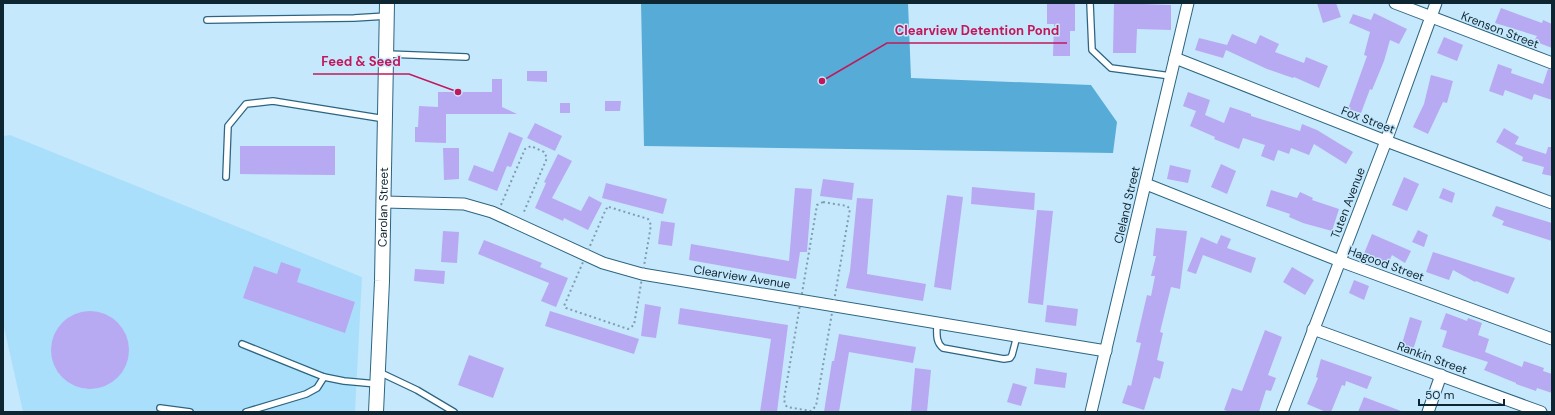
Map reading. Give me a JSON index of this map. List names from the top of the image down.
{
  "streets": {
    "street": [
      "Krenson Street",
      "Fox Street",
      "Tuten Avenue",
      "Cleland Street",
      "Carolan Street",
      "Hagood Street",
      "Clearview Avenue",
      "Rankin Street"
    ]
  },
  "crossings": [
    ["Krenson Street", "Tuten Avenue"],
    ["Fox Street", "Tuten Avenue"],
    ["Fox Street", "Cleland Street"],
    ["Tuten Avenue", "Hagood Street"],
    ["Tuten Avenue", "Rankin Street"],
    ["Cleland Street", "Hagood Street"],
    ["Cleland Street", "Clearview Avenue"],
    ["Carolan Street", "Clearview Avenue"]
  ],
  "places": ["Clearview Detention Pond", "Feed & Seed"],
  "scale_bar": "50 m"
}
